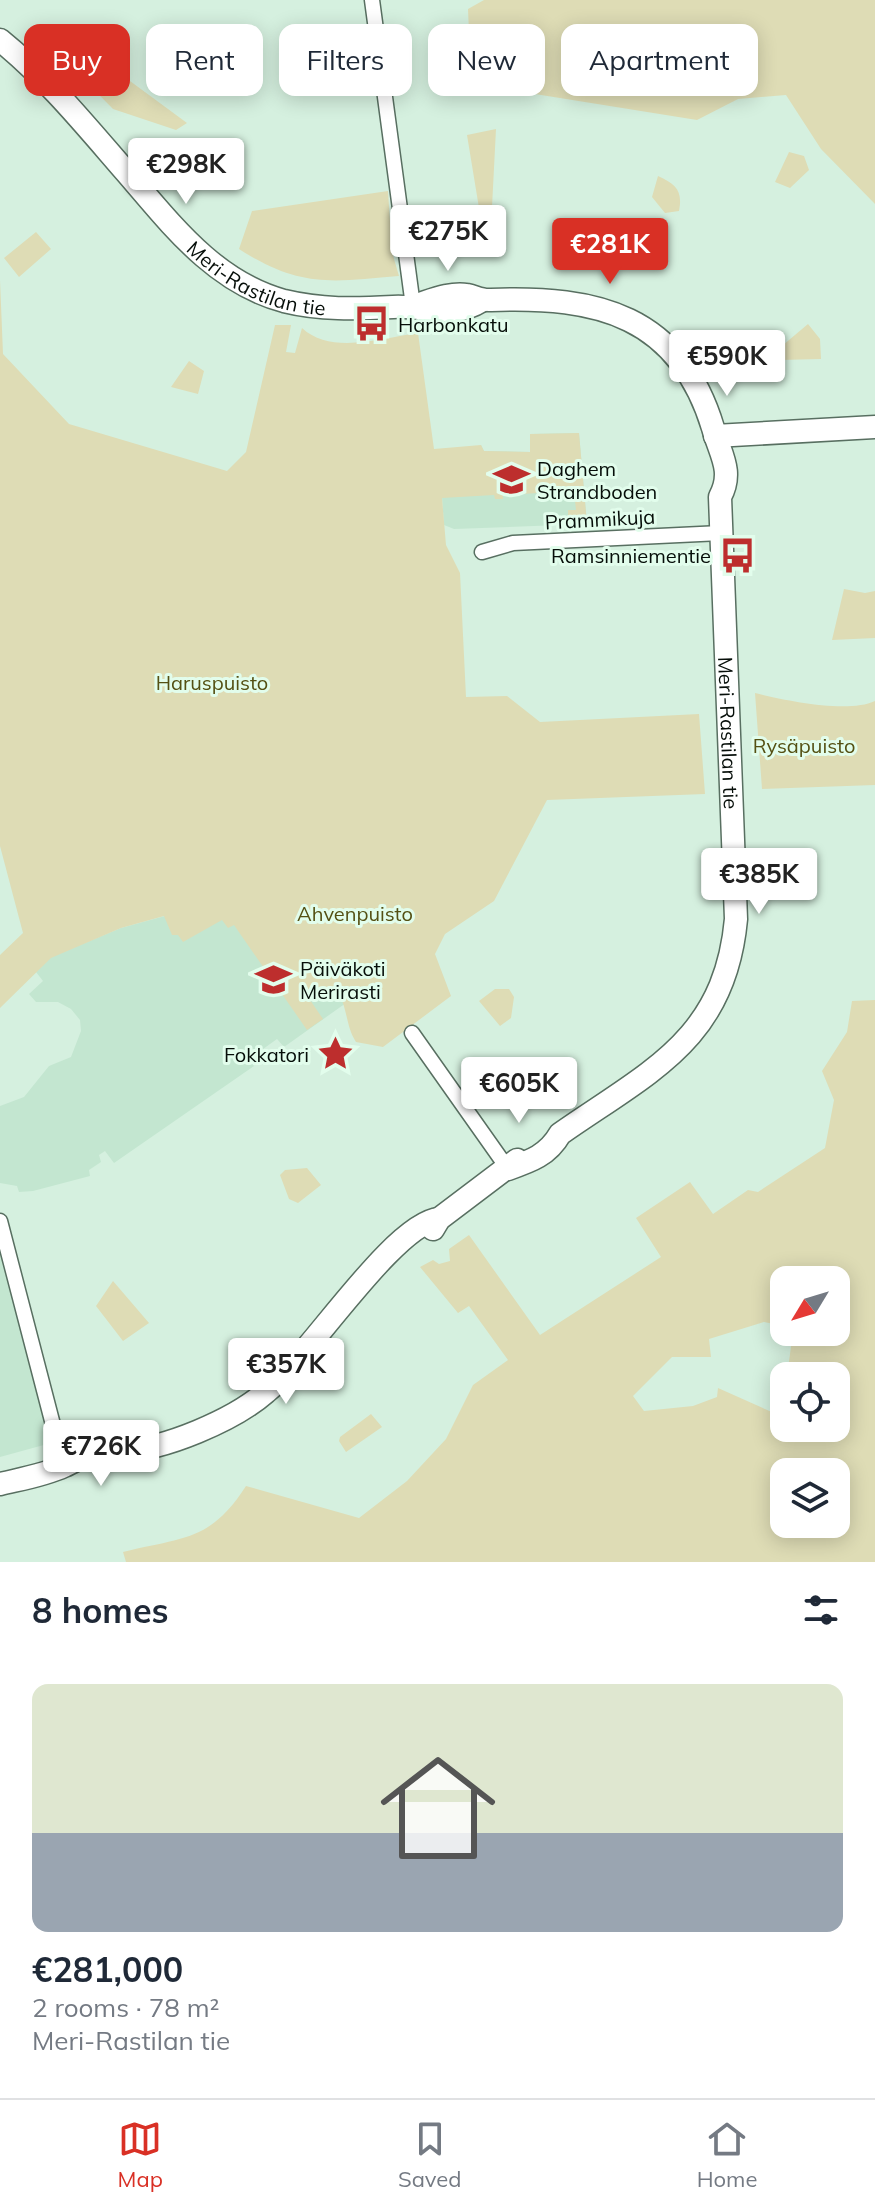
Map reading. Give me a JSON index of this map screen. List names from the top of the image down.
{
  "streets": {
    "street": ["Meri-Rastilan tie", "Prammikuja"]
  },
  "crossings": [
    ["Meri-Rastilan tie", "Prammikuja"]
  ],
  "parks": ["Haruspuisto", "Rysäpuisto", "Ahvenpuisto"],
  "places": {
    "bus stop": ["Harbonkatu", "Ramsinniementie"],
    "school or university": ["Daghem Strandboden", "Päiväkoti Merirasti"],
    "place": ["Fokkatori"]
  },
  "north": "bottom left",
  "page": {
    "chip": [
      "Buy",
      "Rent",
      "Filters",
      "New",
      "Apartment"
    ],
    "price": [
      "€298K",
      "€275K",
      "€281K",
      "€590K",
      "€385K",
      "€605K",
      "€357K",
      "€726K"
    ],
    "heading": "8 homes",
    "list": [
      {
        "name": "€281,000",
        "note": "2 rooms · 78 m² · Meri-Rastilan tie"
      }
    ],
    "tabs": ["Map", "Saved", "Home"]
  }
}
